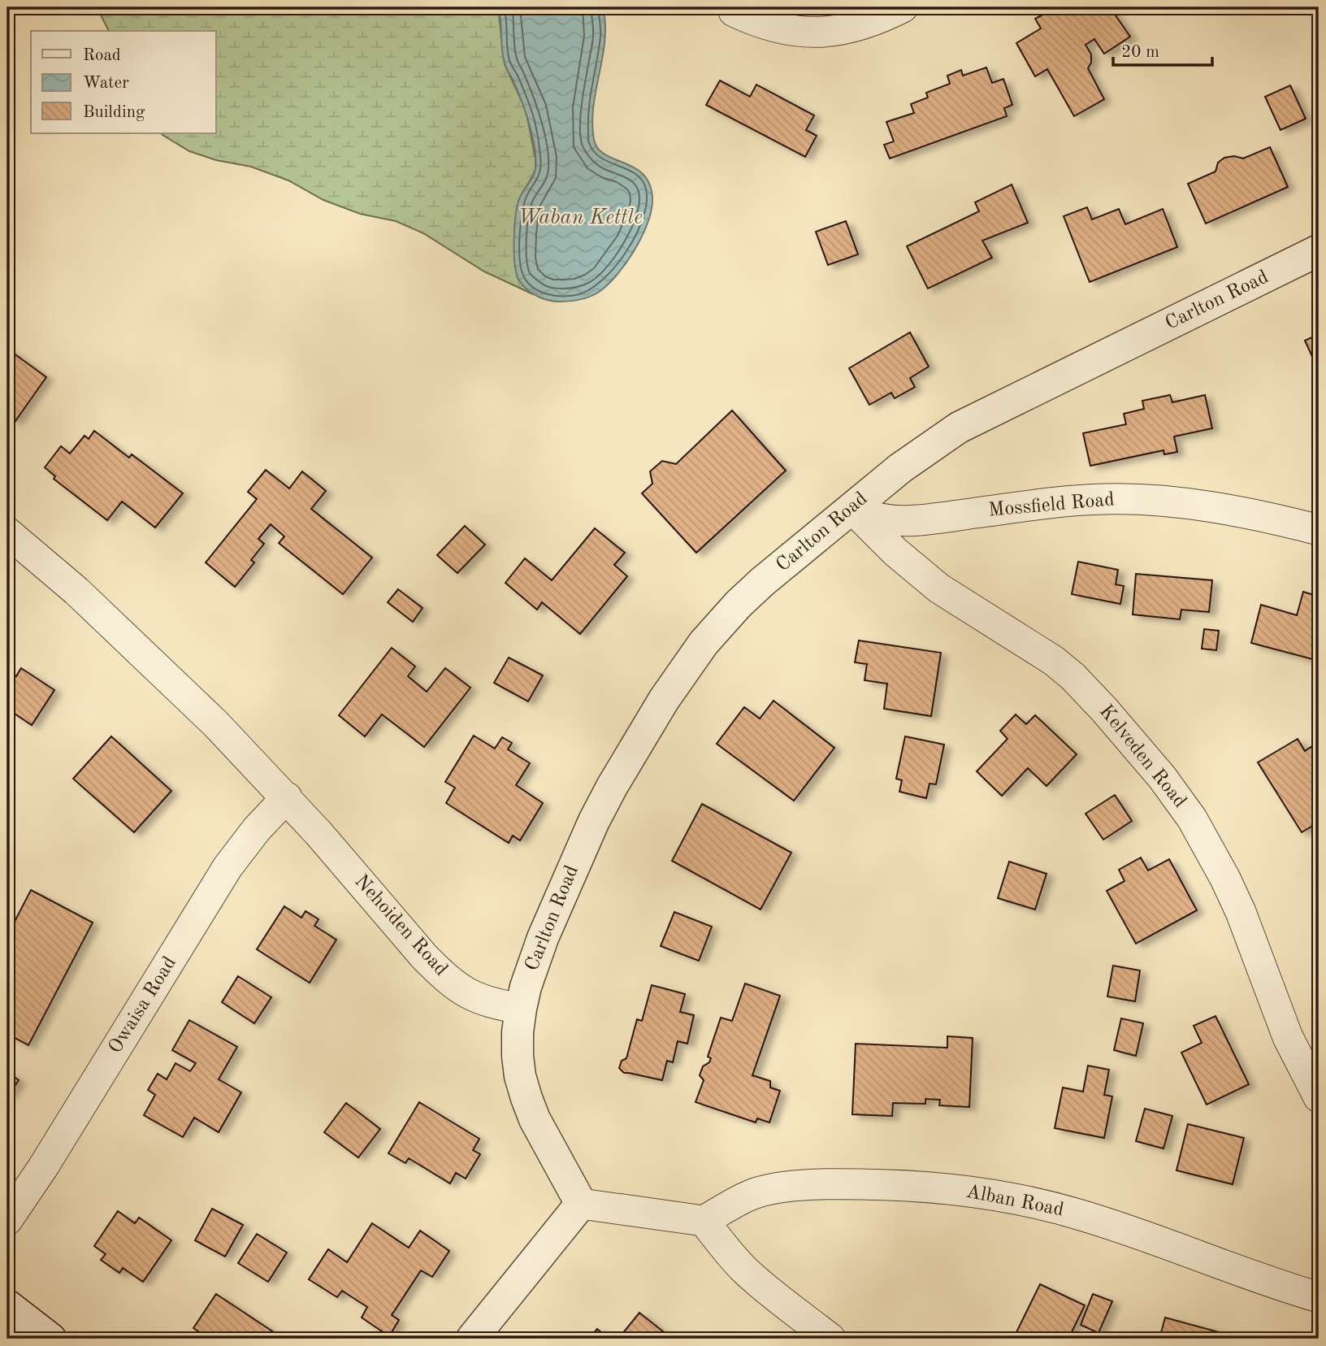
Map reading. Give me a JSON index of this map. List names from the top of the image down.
{
  "streets": {
    "street": [
      "Carlton Road",
      "Mossfield Road",
      "Kelveden Road",
      "Nehoiden Road",
      "Owaisa Road",
      "Alban Road"
    ]
  },
  "crossings": [
    ["Carlton Road", "Mossfield Road"],
    ["Carlton Road", "Kelveden Road"],
    ["Carlton Road", "Nehoiden Road"],
    ["Mossfield Road", "Kelveden Road"],
    ["Nehoiden Road", "Owaisa Road"]
  ],
  "water": ["Waban Kettle"],
  "legend": ["Road", "Water", "Building"],
  "scale_bar": "20 m"
}
